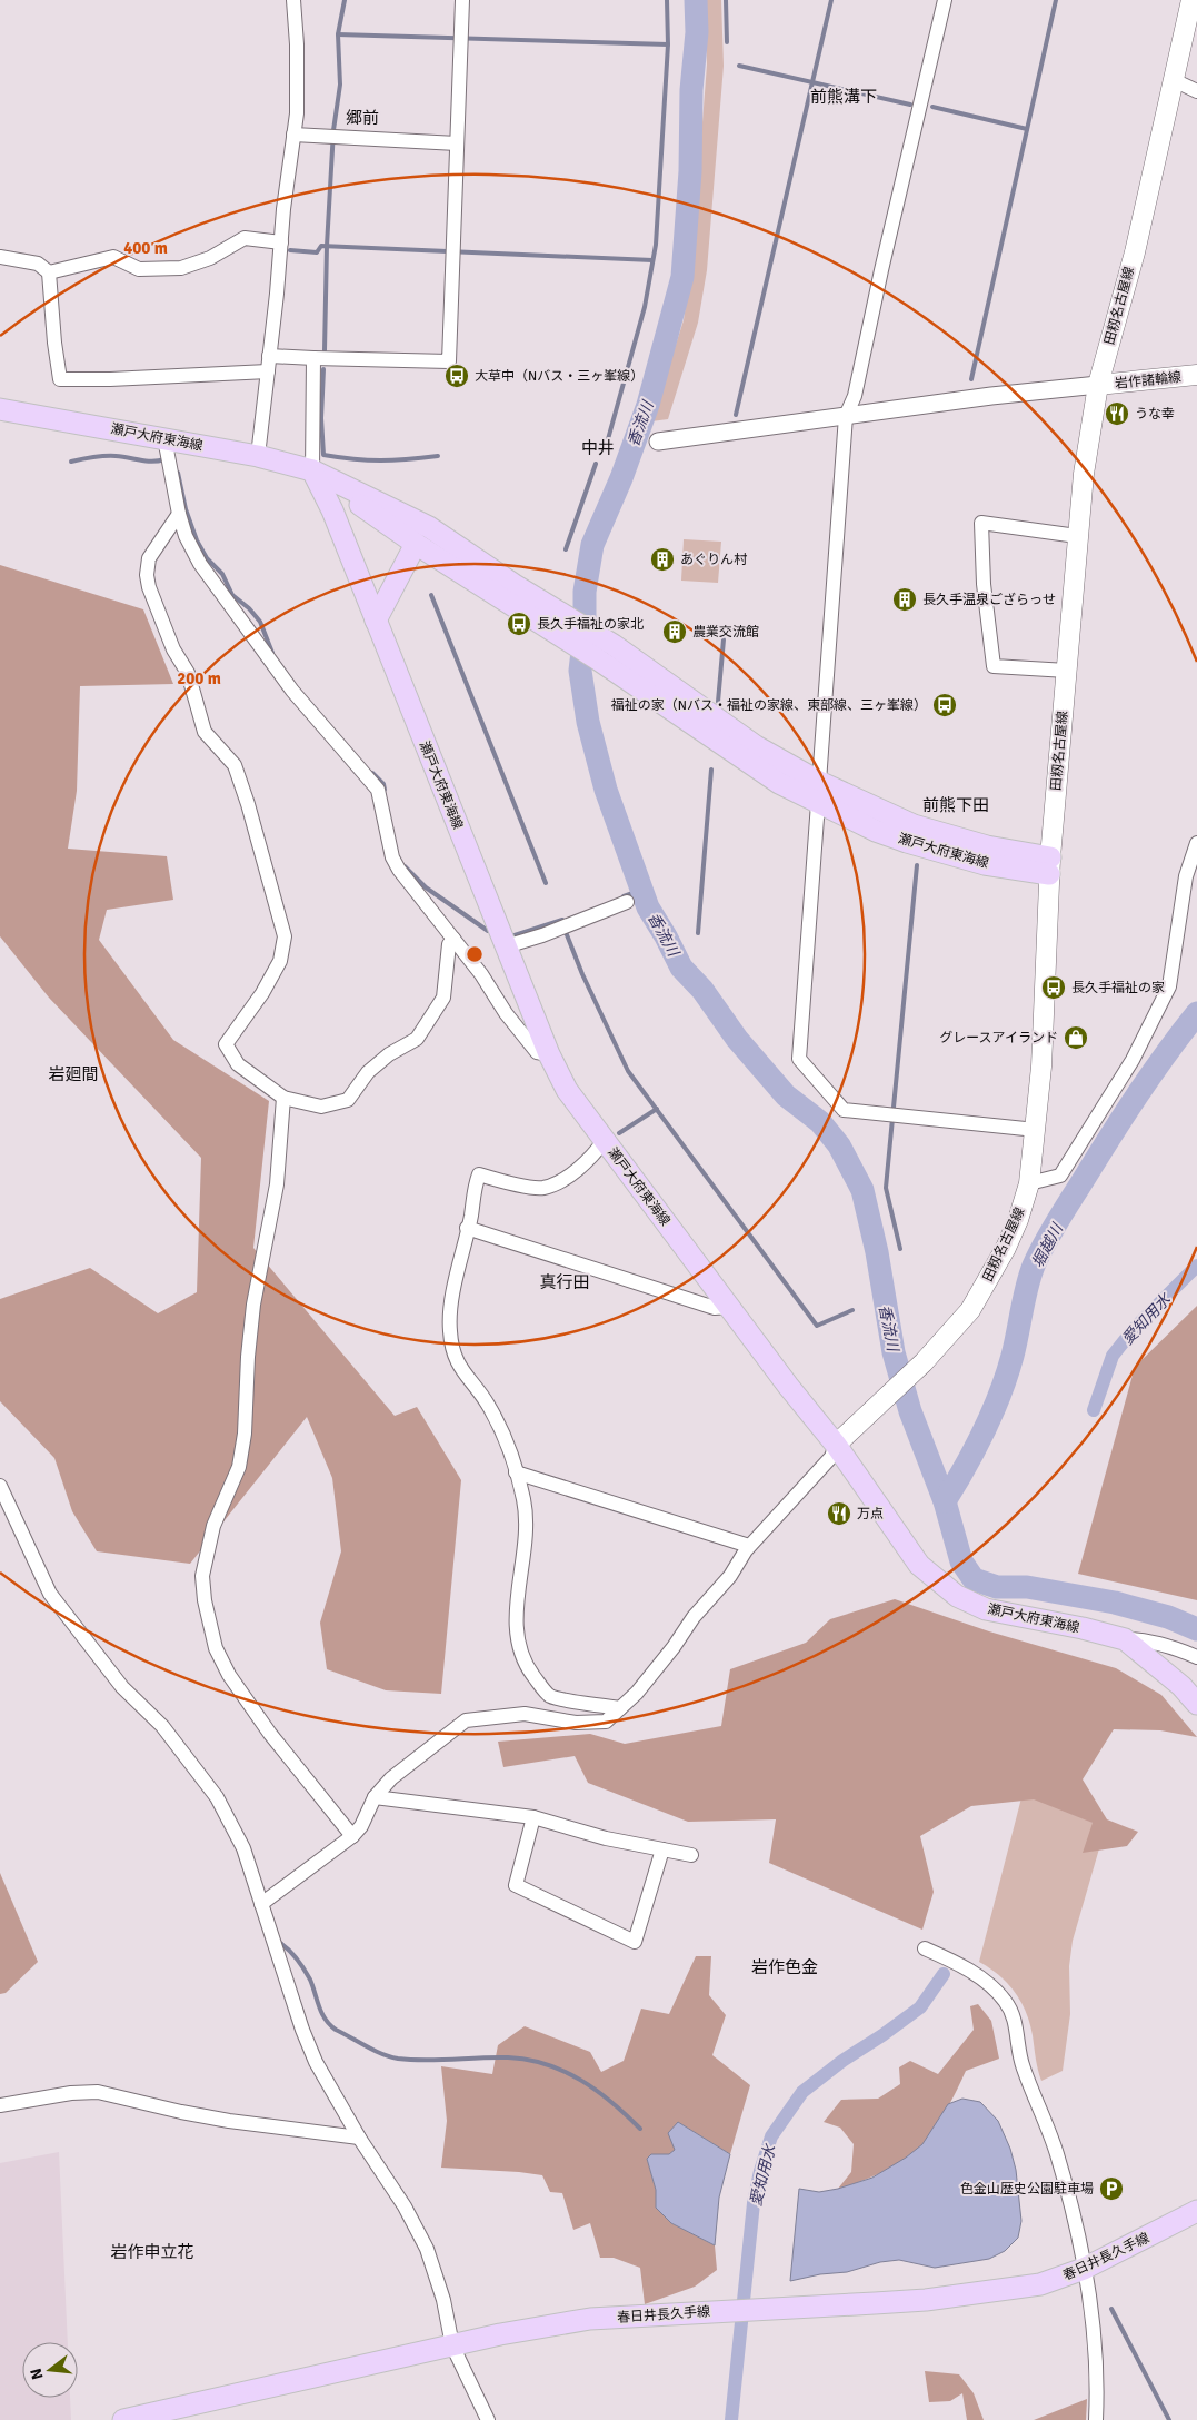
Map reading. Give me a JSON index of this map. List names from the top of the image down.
{
  "streets": {
    "main road": [
      "田籾名古屋線",
      "岩作諸輪線",
      "瀬戸大府東海線",
      "春日井長久手線"
    ]
  },
  "crossings": [
    ["田籾名古屋線", "岩作諸輪線"],
    ["田籾名古屋線", "瀬戸大府東海線"]
  ],
  "districts": [
    "前熊溝下",
    "郷前",
    "中井",
    "前熊下田",
    "岩廻間",
    "真行田",
    "岩作色金",
    "岩作申立花"
  ],
  "water": ["香流川", "堀越川", "愛知用水"],
  "places": {
    "bus stop": [
      "大草中（Nバス・三ヶ峯線）",
      "長久手福祉の家北",
      "福祉の家（Nバス・福祉の家線、東部線、三ヶ峯線）",
      "長久手福祉の家"
    ],
    "restaurant": ["うな幸", "万点"],
    "building": ["あぐりん村", "長久手温泉ござらっせ", "農業交流館"],
    "shop": ["グレースアイランド"],
    "parking": ["色金山歴史公園駐車場"]
  },
  "north": "left",
  "rings": ["400 m", "200 m"]
}
